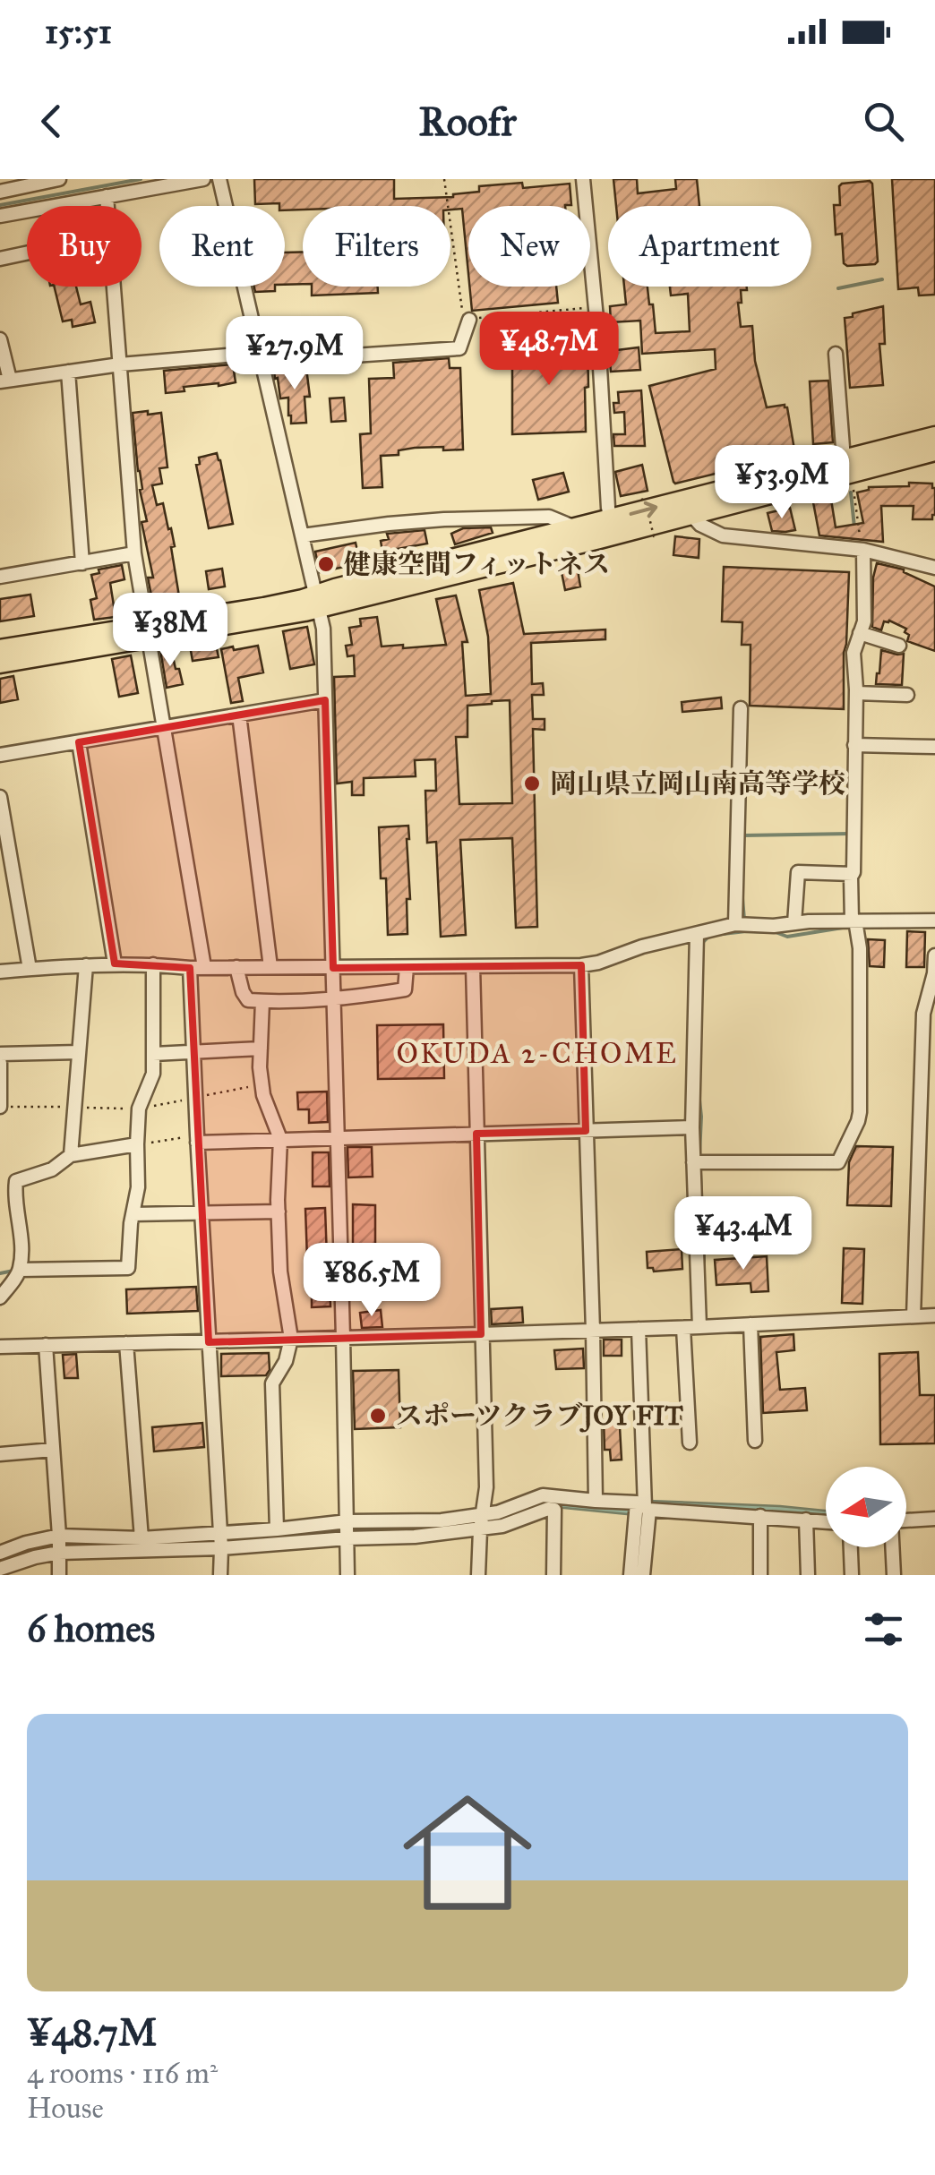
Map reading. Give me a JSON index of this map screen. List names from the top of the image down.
{
  "districts": ["OKUDA 2-CHOME"],
  "places": ["健康空間フィットネス", "岡山県立岡山南高等学校", "スポーツクラブJOY FIT"],
  "north": "left",
  "page": {
    "status": "15:51",
    "header": "Roofr",
    "chip": [
      "Buy",
      "Rent",
      "Filters",
      "New",
      "Apartment"
    ],
    "price": [
      "¥48.7M",
      "¥27.9M",
      "¥53.9M",
      "¥38M",
      "¥43.4M",
      "¥86.5M"
    ],
    "heading": "6 homes",
    "list": [
      {
        "name": "¥48.7M",
        "note": "4 rooms · 116 m² · House"
      }
    ]
  }
}
